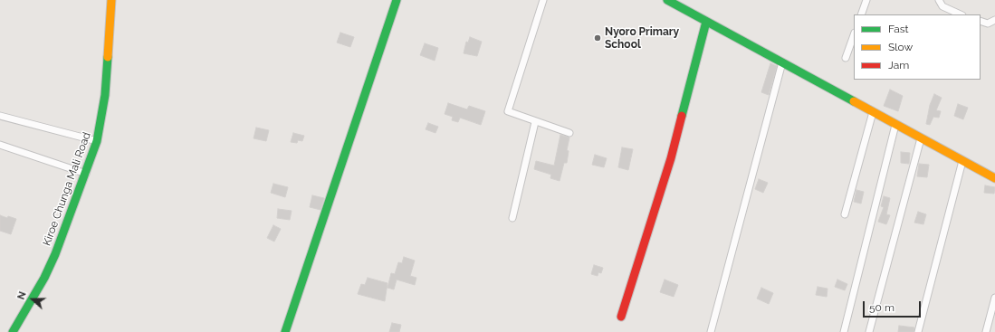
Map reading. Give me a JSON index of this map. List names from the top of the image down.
{
  "streets": {
    "street": ["Kiroe Chunga Mali Road"]
  },
  "places": ["Nyoro Primary School"],
  "legend": ["Fast", "Slow", "Jam"],
  "scale_bar": "50 m",
  "north": "left"
}
